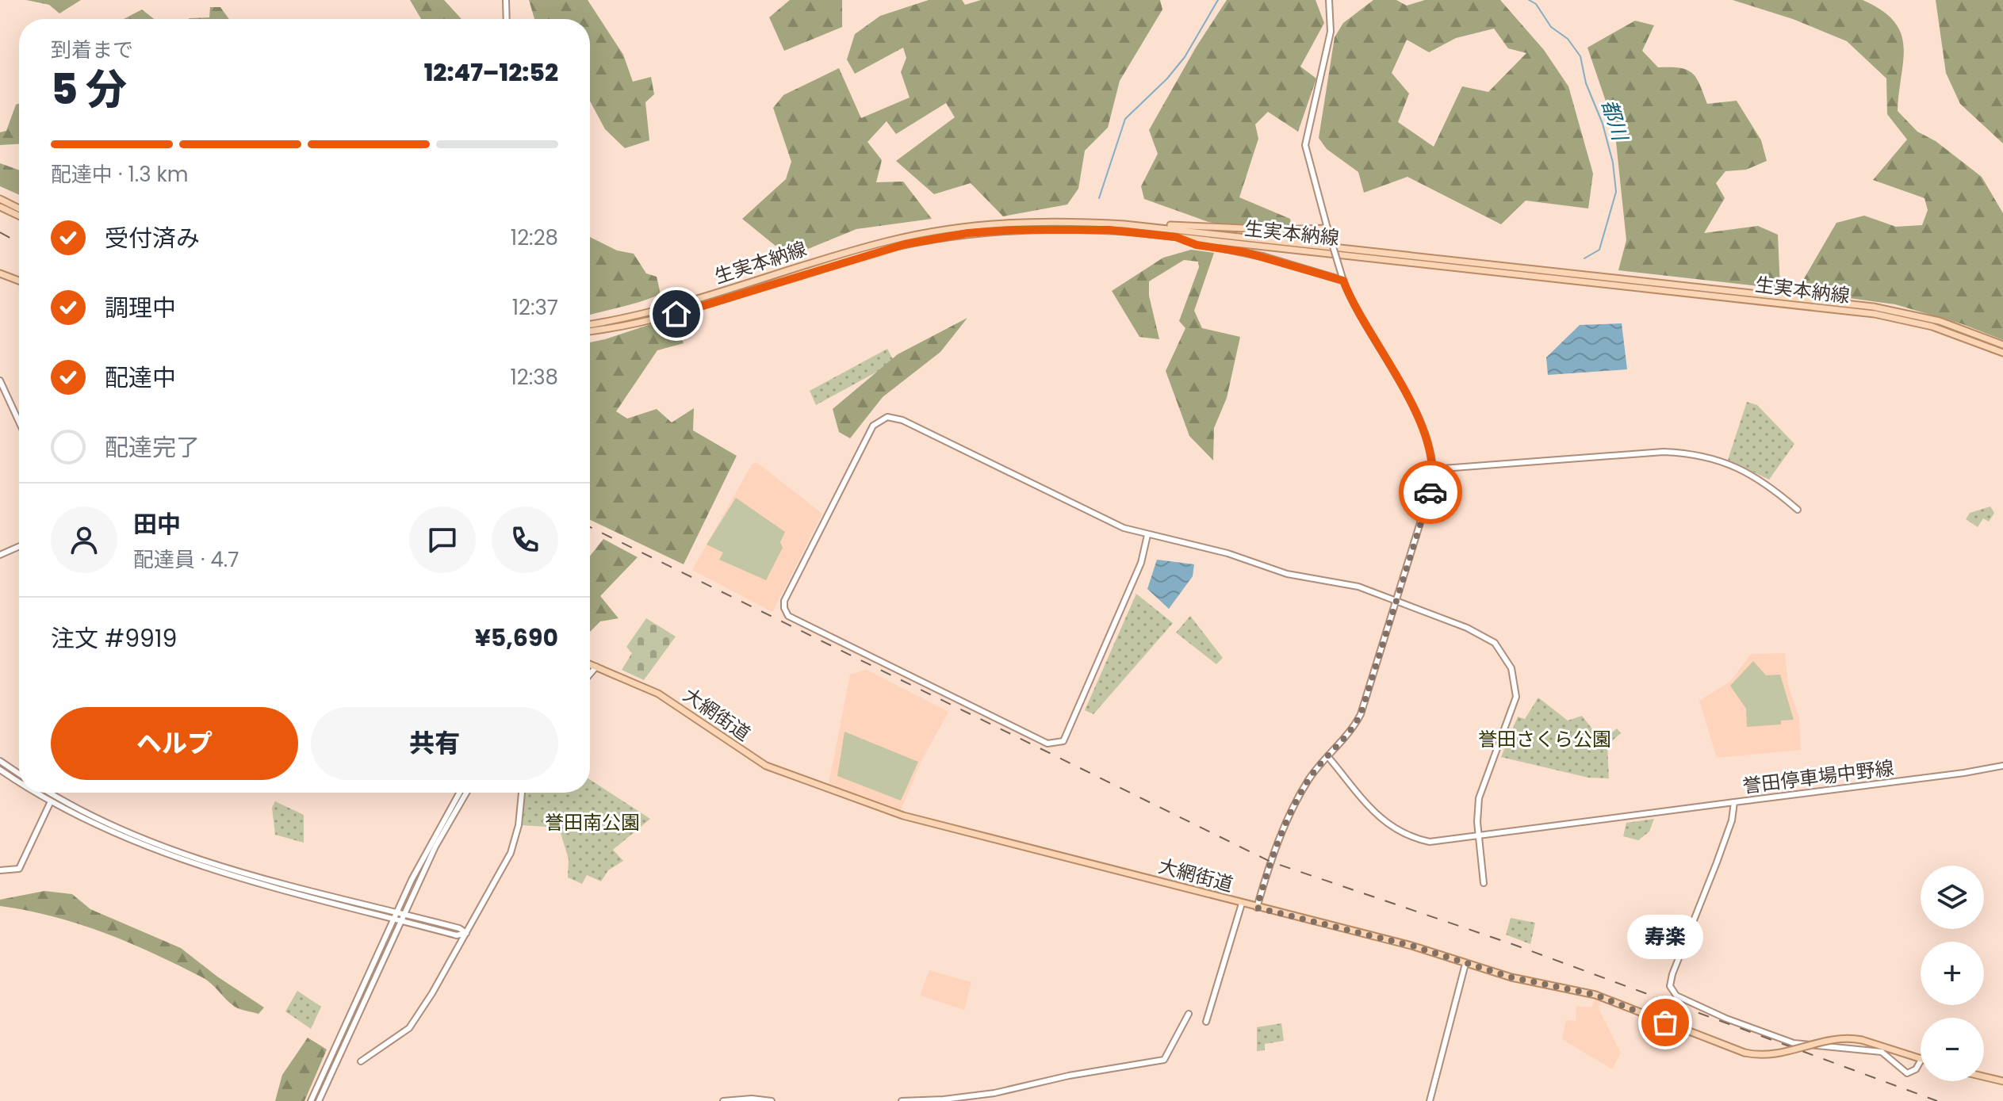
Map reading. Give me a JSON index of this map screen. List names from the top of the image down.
{
  "streets": {
    "main road": ["生実本納線", "大網街道"],
    "street": ["誉田停車場中野線"]
  },
  "water": ["都川"],
  "parks": ["誉田さくら公園", "誉田南公園"],
  "places": ["寿楽"],
  "page": {
    "heading": ["5 分", "到着まで", "12:47–12:52"],
    "panel": [
      "田中",
      "配達員 · 4.7",
      "注文 #9919",
      "¥5,690"
    ],
    "bar": "配達中 · 1.3 km",
    "list": [
      ["受付済み", "12:28"],
      ["調理中", "12:37"],
      ["配達中", "12:38"],
      "配達完了"
    ],
    "buttons": ["ヘルプ", "共有"],
    "map_buttons": ["+", "−"],
    "bubble": "寿楽"
  }
}
